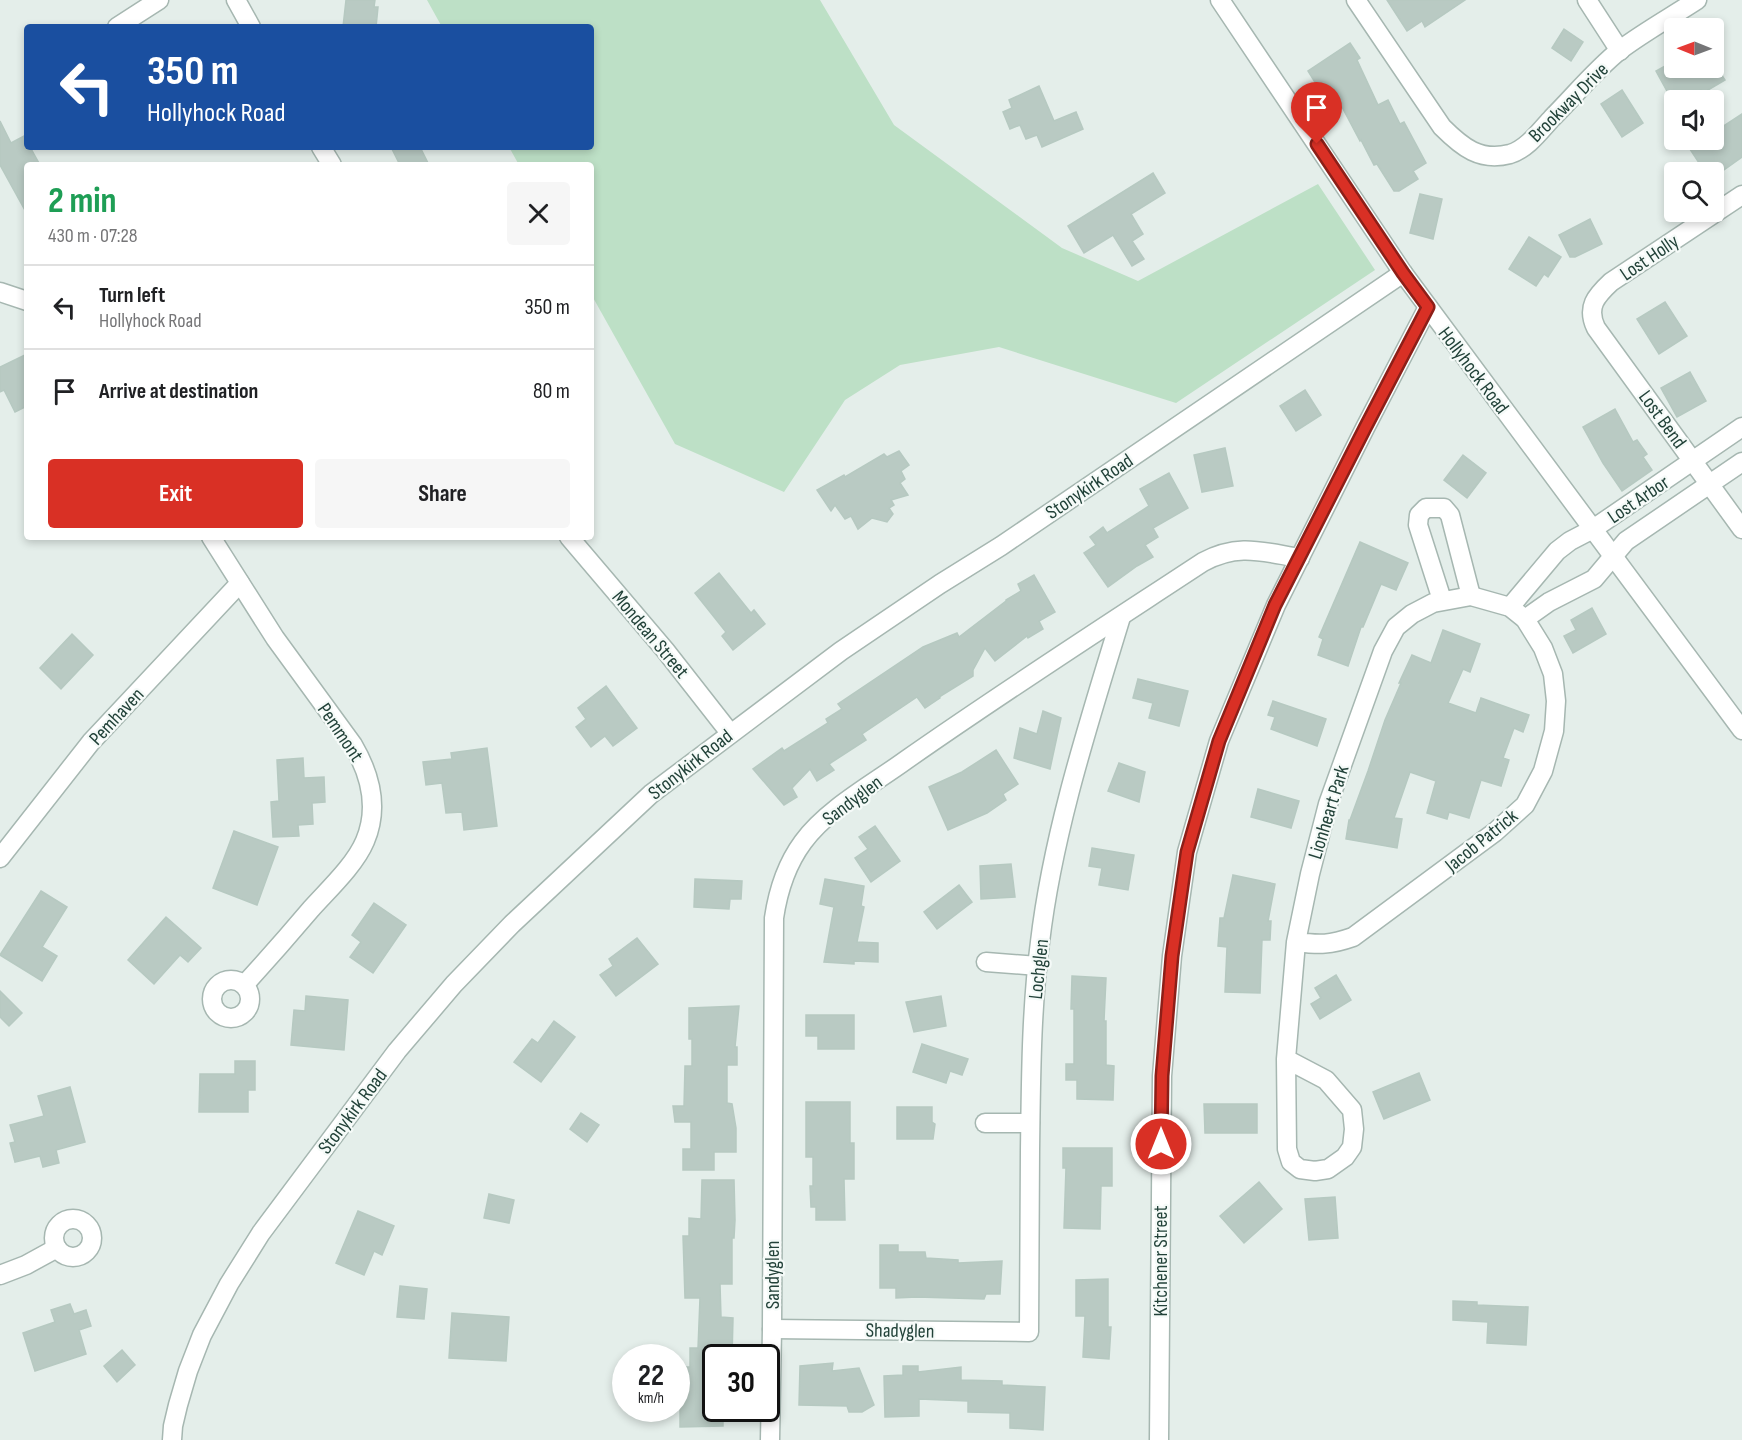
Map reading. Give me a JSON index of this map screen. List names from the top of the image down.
{
  "streets": {
    "street": [
      "Brookway Drive",
      "Lost Holly",
      "Hollyhock Road",
      "Lost Bend",
      "Stonykirk Road",
      "Lost Arbor",
      "Mondean Street",
      "Pemhaven",
      "Pemmont",
      "Sandyglen",
      "Lionheart Park",
      "Jacob Patrick",
      "Lochglen",
      "Kitchener Street",
      "Shadyglen"
    ]
  },
  "crossings": [
    ["Lost Holly", "Lost Bend"],
    ["Hollyhock Road", "Stonykirk Road"],
    ["Hollyhock Road", "Lost Arbor"],
    ["Hollyhock Road", "Kitchener Street"],
    ["Lost Bend", "Lost Arbor"],
    ["Stonykirk Road", "Mondean Street"],
    ["Pemhaven", "Pemmont"],
    ["Sandyglen", "Lochglen"],
    ["Sandyglen", "Kitchener Street"],
    ["Sandyglen", "Shadyglen"],
    ["Lionheart Park", "Jacob Patrick"],
    ["Lochglen", "Shadyglen"]
  ],
  "north": "left",
  "page": {
    "turn": ["350 m", "Hollyhock Road"],
    "heading": ["2 min", "430 m · 07:28"],
    "list": [
      {
        "name": "Turn left",
        "note": "Hollyhock Road",
        "value": "350 m"
      },
      {
        "name": "Arrive at destination",
        "value": "80 m"
      }
    ],
    "buttons": ["Exit", "Share"],
    "speed": "22 km/h",
    "limit": "30"
  }
}
